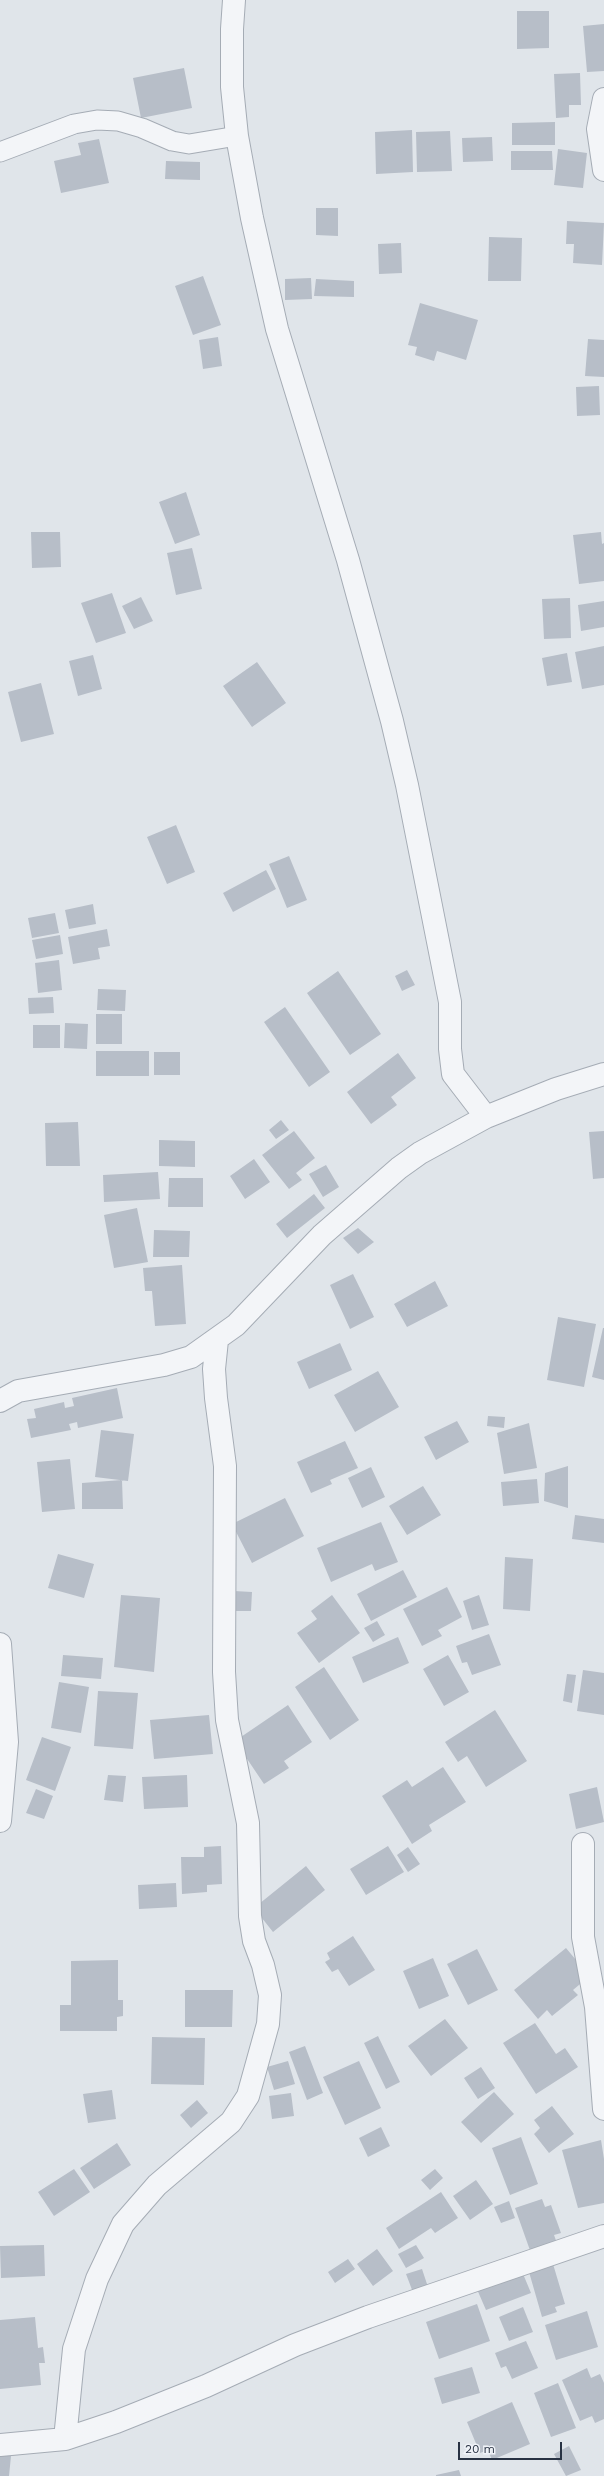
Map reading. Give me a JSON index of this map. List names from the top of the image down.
{
  "scale_bar": "20 m"
}
